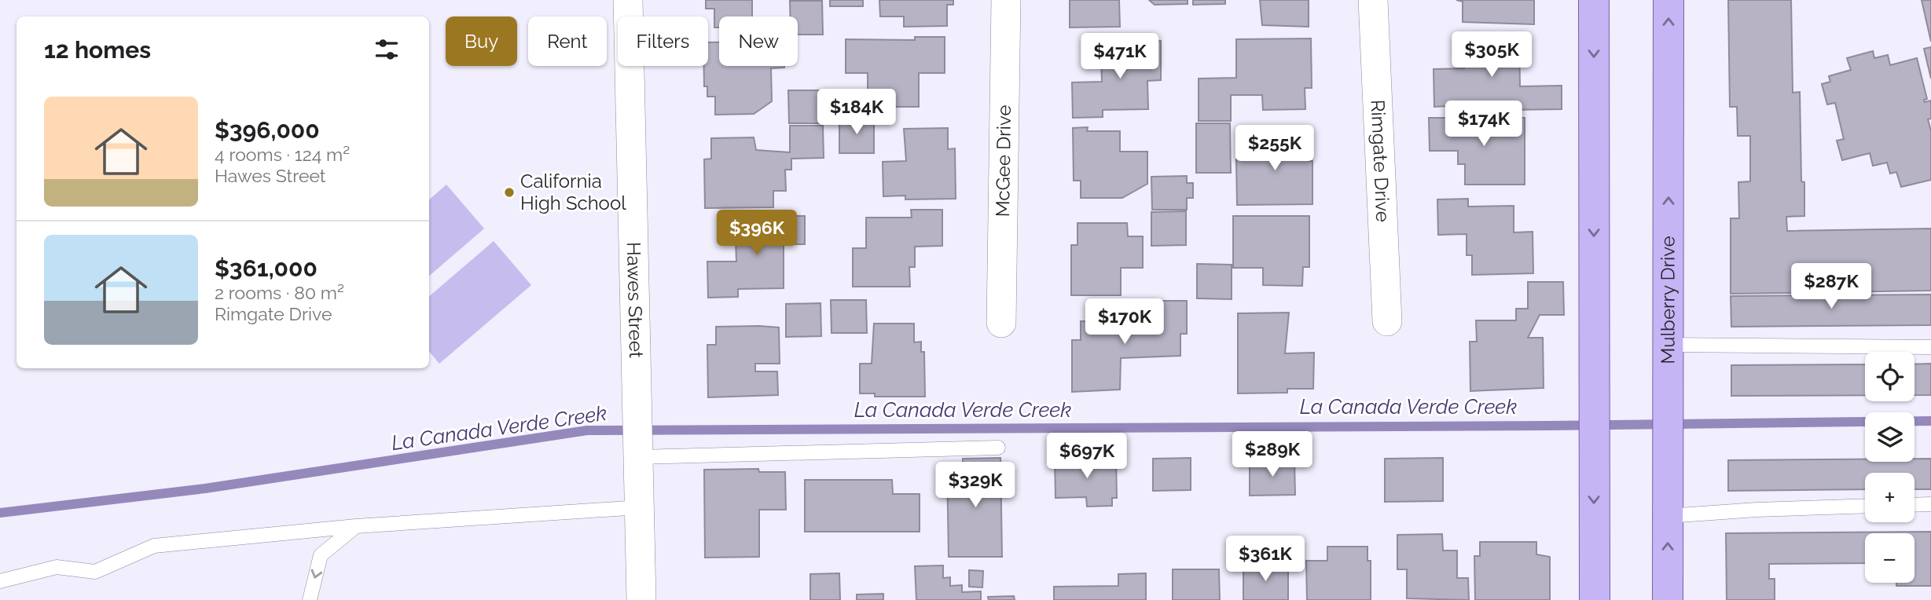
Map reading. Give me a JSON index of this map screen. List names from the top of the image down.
{
  "streets": {
    "main road": ["Mulberry Drive"],
    "street": ["McGee Drive", "Rimgate Drive", "Hawes Street"]
  },
  "water": ["La Canada Verde Creek"],
  "places": ["California High School"],
  "page": {
    "chip": [
      "Buy",
      "Rent",
      "Filters",
      "New"
    ],
    "heading": "12 homes",
    "price": [
      "$305K",
      "$471K",
      "$184K",
      "$174K",
      "$255K",
      "$396K",
      "$287K",
      "$170K",
      "$289K",
      "$697K",
      "$329K",
      "$361K"
    ],
    "list": [
      {
        "name": "$396,000",
        "note": "4 rooms · 124 m² · Hawes Street"
      },
      {
        "name": "$361,000",
        "note": "2 rooms · 80 m² · Rimgate Drive"
      }
    ],
    "map_buttons": ["+", "−"]
  }
}
